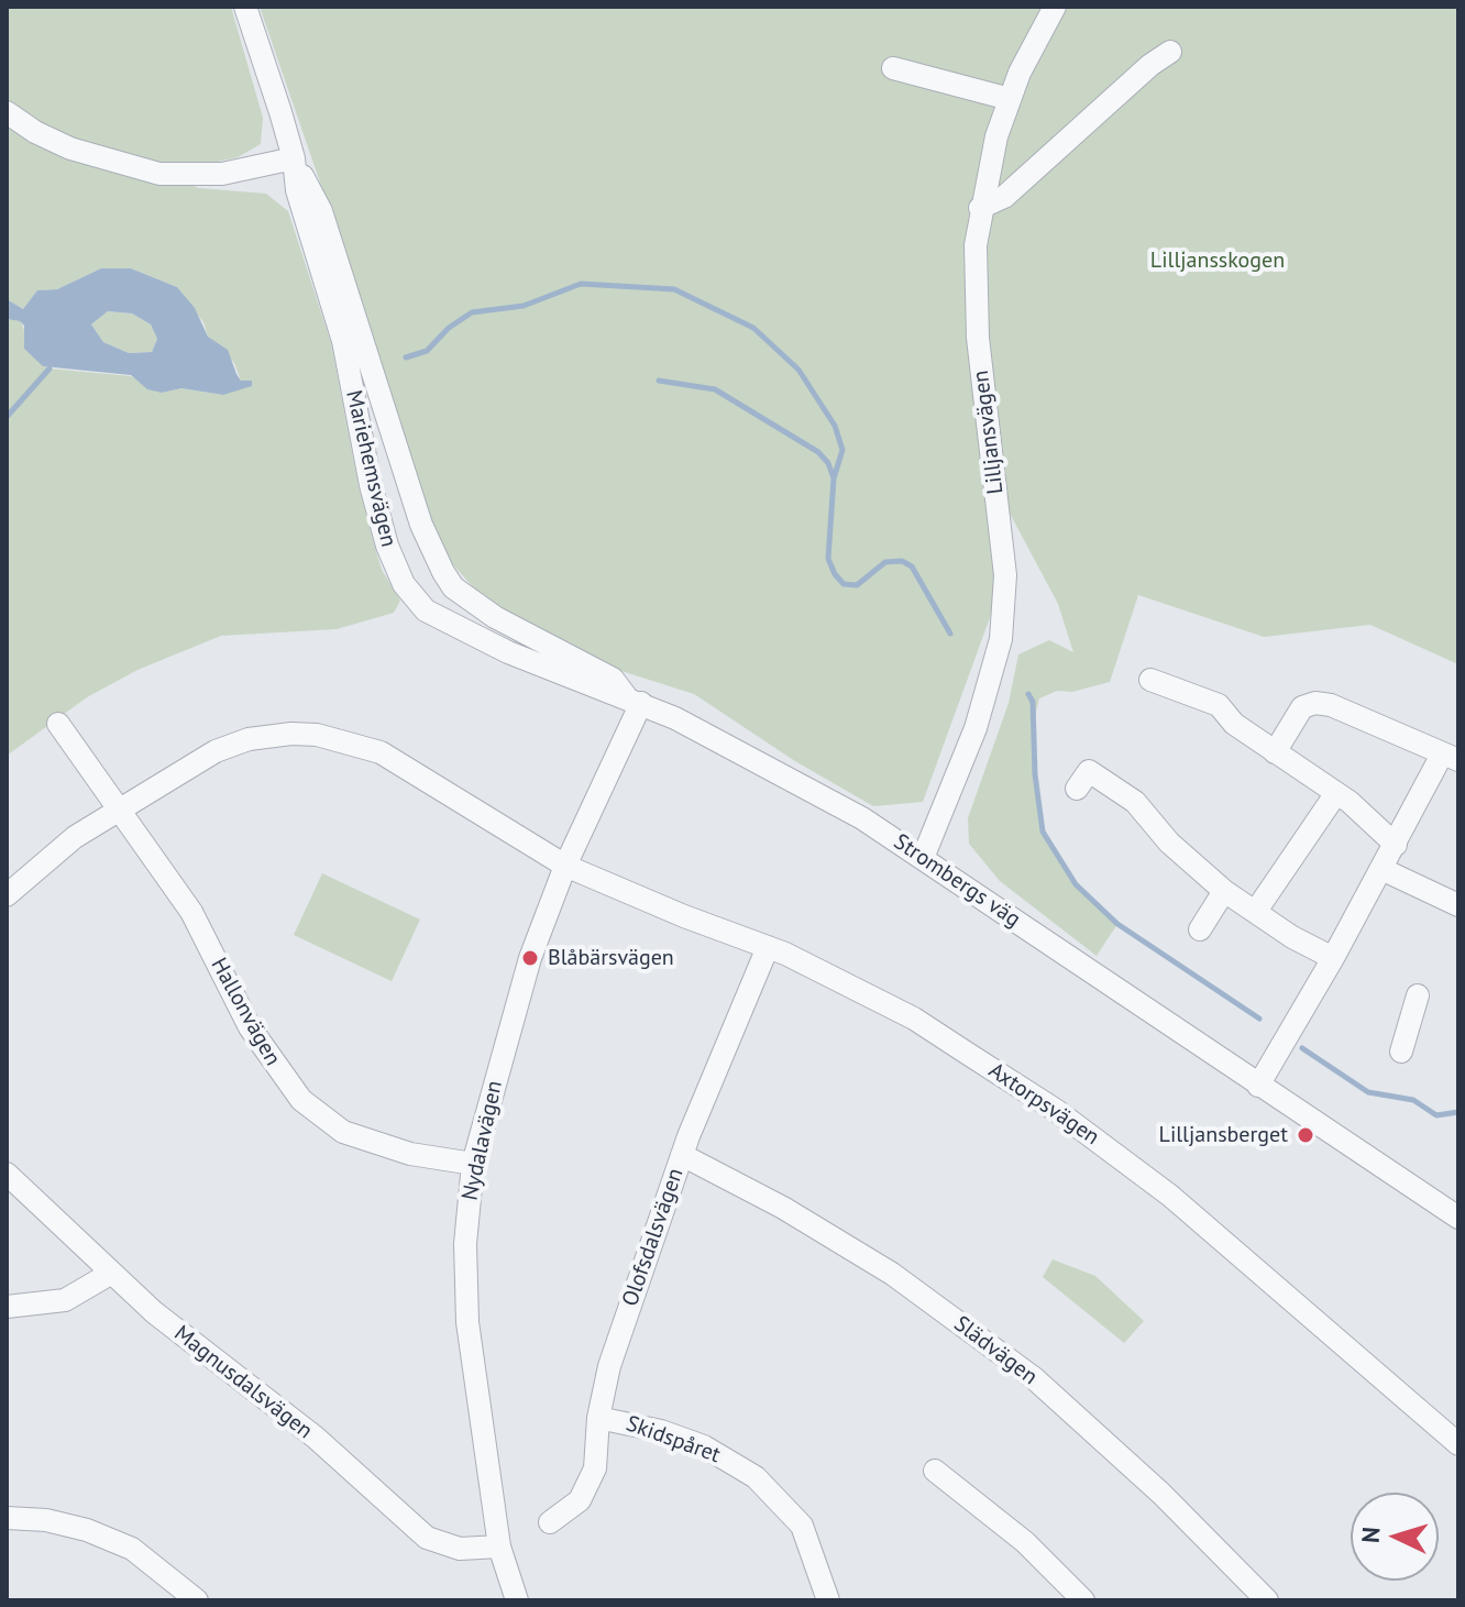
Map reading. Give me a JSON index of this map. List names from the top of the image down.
{
  "streets": {
    "street": [
      "Lilljansvägen",
      "Mariehemsvägen",
      "Strombergs väg",
      "Hallonvägen",
      "Axtorpsvägen",
      "Nydalavägen",
      "Olofsdalsvägen",
      "Slädvägen",
      "Magnusdalsvägen",
      "Skidspåret"
    ]
  },
  "crossings": [
    ["Lilljansvägen", "Strombergs väg"],
    ["Mariehemsvägen", "Strombergs väg"],
    ["Mariehemsvägen", "Nydalavägen"],
    ["Strombergs väg", "Nydalavägen"],
    ["Hallonvägen", "Nydalavägen"],
    ["Axtorpsvägen", "Nydalavägen"],
    ["Axtorpsvägen", "Olofsdalsvägen"],
    ["Nydalavägen", "Magnusdalsvägen"],
    ["Olofsdalsvägen", "Slädvägen"],
    ["Olofsdalsvägen", "Skidspåret"]
  ],
  "parks": ["Lilljansskogen"],
  "places": ["Blåbärsvägen", "Lilljansberget"],
  "north": "left"
}
